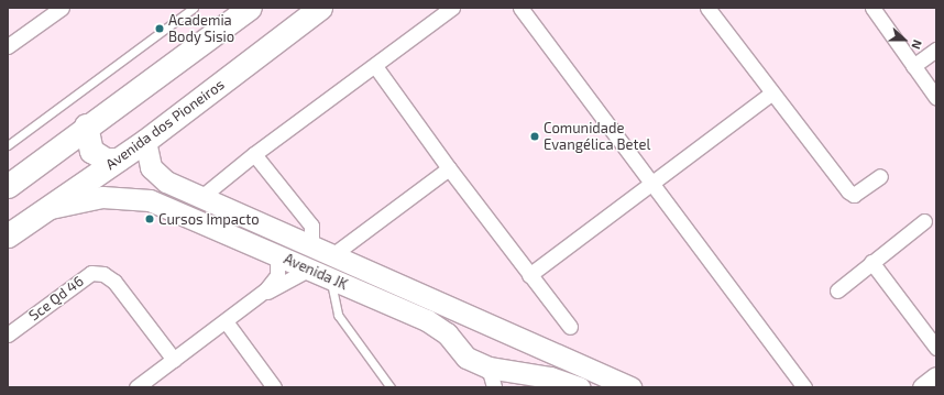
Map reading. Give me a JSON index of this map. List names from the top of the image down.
{
  "streets": {
    "main road": ["Avenida dos Pioneiros", "Avenida JK"],
    "street": ["Sce Qd 46"]
  },
  "crossings": [
    ["Avenida dos Pioneiros", "Avenida JK"]
  ],
  "places": ["Academia Body Sisio", "Comunidade Evangélica Betel", "Cursos Impacto"],
  "north": "right"
}
